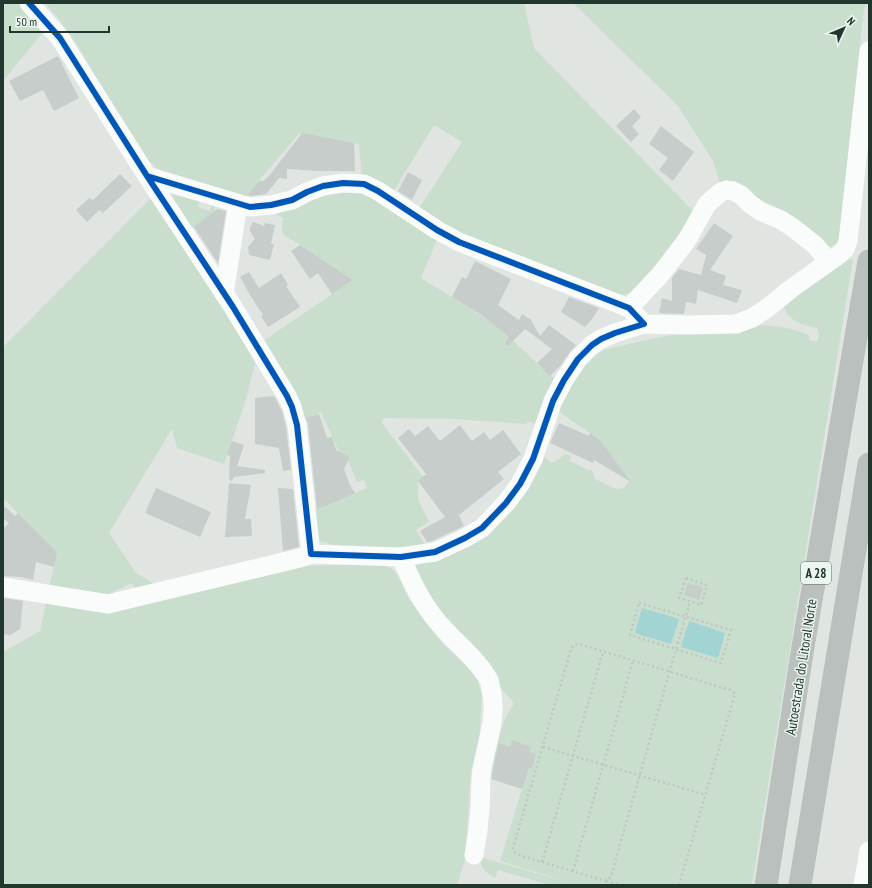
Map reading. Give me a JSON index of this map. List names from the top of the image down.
{
  "streets": {
    "highway": ["A 28", "Autoestrada do Litoral Norte"]
  },
  "scale_bar": "50 m",
  "north": "top right"
}
